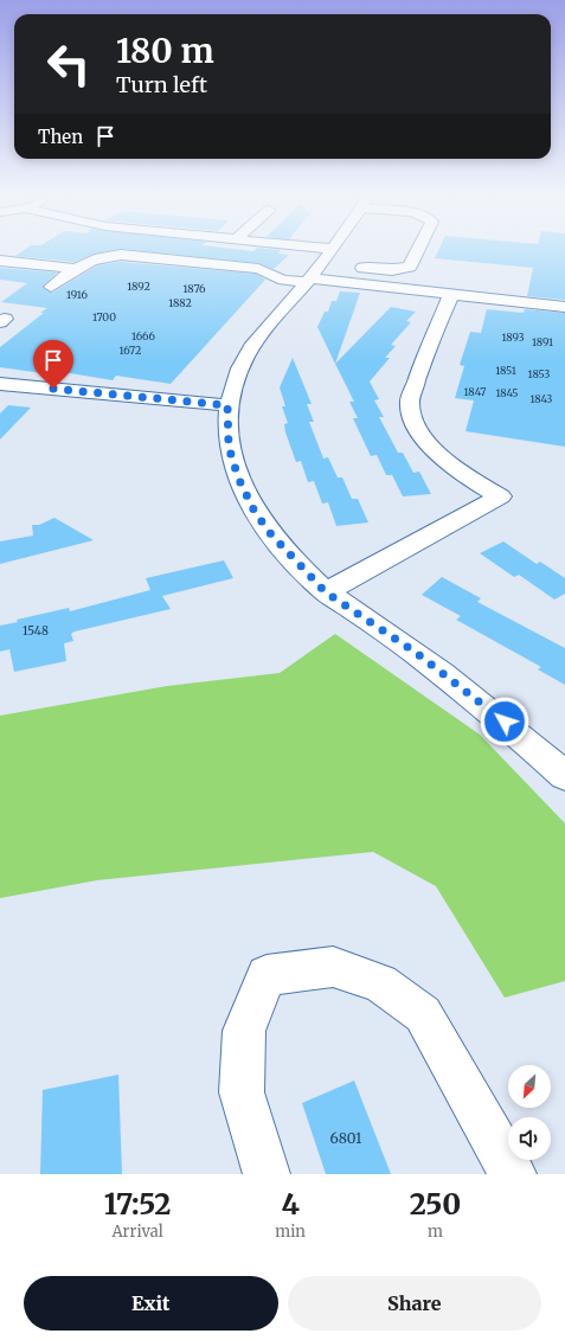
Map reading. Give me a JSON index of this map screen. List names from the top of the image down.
{
  "house_numbers": [
    "1892",
    "1876",
    "1916",
    "1882",
    "1700",
    "1666",
    "1893",
    "1891",
    "1672",
    "1851",
    "1853",
    "1847",
    "1845",
    "1843",
    "1548",
    "6801"
  ],
  "north": "bottom left",
  "page": {
    "turn": ["180 m", "Turn left"],
    "then": "Then",
    "eta": [
      "17:52",
      "Arrival",
      "4",
      "min",
      "250",
      "m"
    ],
    "buttons": ["Exit", "Share"]
  }
}
